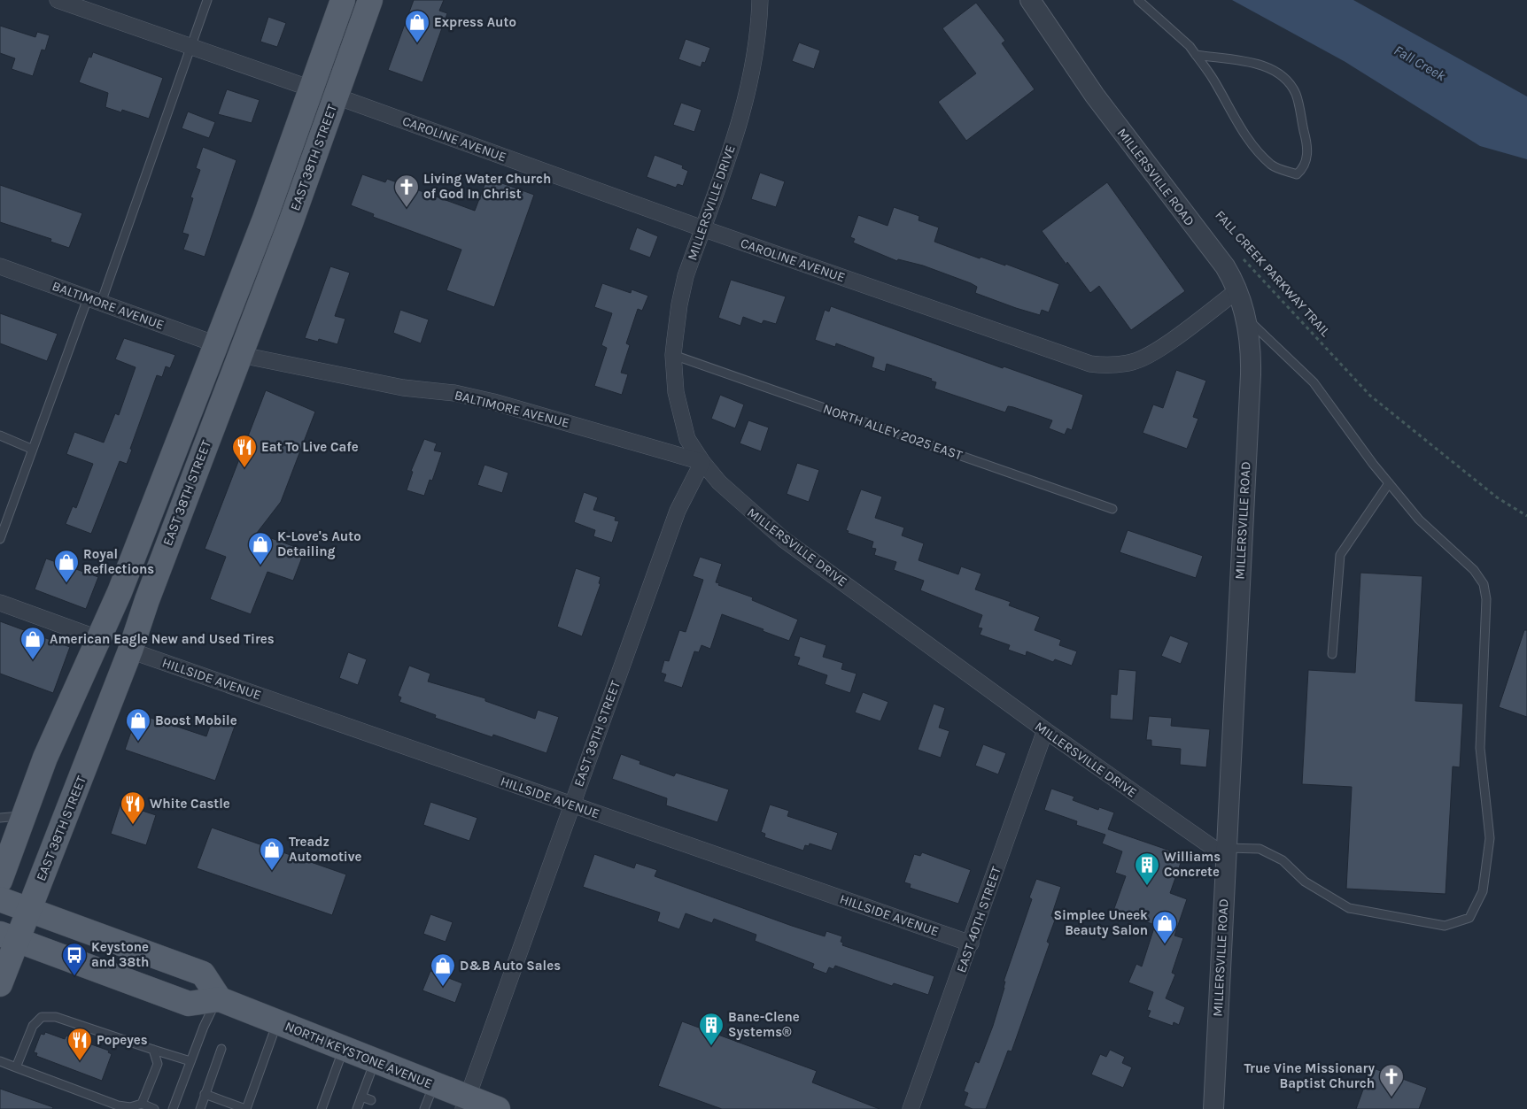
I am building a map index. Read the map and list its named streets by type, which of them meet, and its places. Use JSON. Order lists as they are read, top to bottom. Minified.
{"streets":{"main road":["EAST 38TH STREET","NORTH KEYSTONE AVENUE"],"street":["CAROLINE AVENUE","MILLERSVILLE ROAD","MILLERSVILLE DRIVE","BALTIMORE AVENUE","HILLSIDE AVENUE","EAST 39TH STREET","EAST 40TH STREET"],"lane":["NORTH ALLEY 2025 EAST"],"path":["FALL CREEK PARKWAY TRAIL"]},"crossings":[["CAROLINE AVENUE","EAST 38TH STREET"],["CAROLINE AVENUE","MILLERSVILLE ROAD"],["CAROLINE AVENUE","MILLERSVILLE DRIVE"],["EAST 38TH STREET","BALTIMORE AVENUE"],["EAST 38TH STREET","HILLSIDE AVENUE"],["EAST 38TH STREET","NORTH KEYSTONE AVENUE"],["MILLERSVILLE ROAD","MILLERSVILLE DRIVE"],["MILLERSVILLE DRIVE","BALTIMORE AVENUE"],["MILLERSVILLE DRIVE","NORTH ALLEY 2025 EAST"],["MILLERSVILLE DRIVE","EAST 39TH STREET"],["MILLERSVILLE DRIVE","EAST 40TH STREET"],["BALTIMORE AVENUE","EAST 39TH STREET"],["HILLSIDE AVENUE","EAST 39TH STREET"],["HILLSIDE AVENUE","EAST 40TH STREET"],["EAST 39TH STREET","NORTH KEYSTONE AVENUE"]],"water":["Fall Creek"],"places":{"shop":["Express Auto","K-Love's Auto Detailing","Royal Reflections","American Eagle New and Used Tires","Boost Mobile","Treadz Automotive","Simplee Uneek Beauty Salon","D&B Auto Sales"],"church":["Living Water Church of God In Christ","True Vine Missionary Baptist Church"],"restaurant":["Eat To Live Cafe","White Castle","Popeyes"],"building":["Williams Concrete","Bane-Clene Systems®"],"bus stop":["Keystone and 38th"]}}
